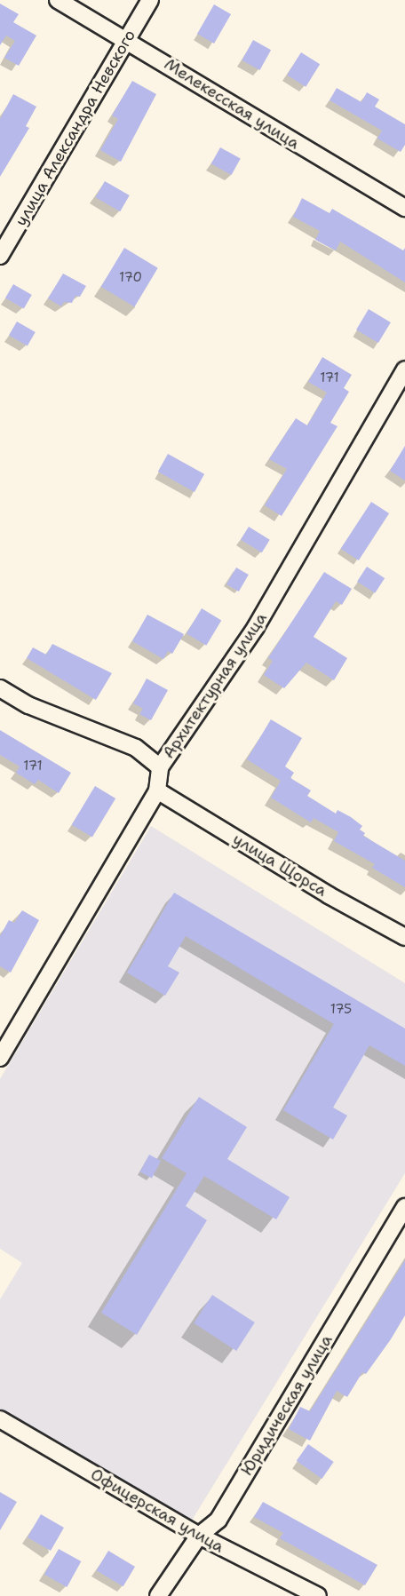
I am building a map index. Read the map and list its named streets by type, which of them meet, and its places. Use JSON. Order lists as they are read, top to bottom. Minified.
{"streets":{"street":["Мелекесская улица","улица Александра Невского","Архитектурная улица","улица Щорса","Юридическая улица","Офицерская улица"]},"crossings":[["Мелекесская улица","улица Александра Невского"],["Архитектурная улица","улица Щорса"],["Юридическая улица","Офицерская улица"]],"house_numbers":["170","171","171","175"]}
